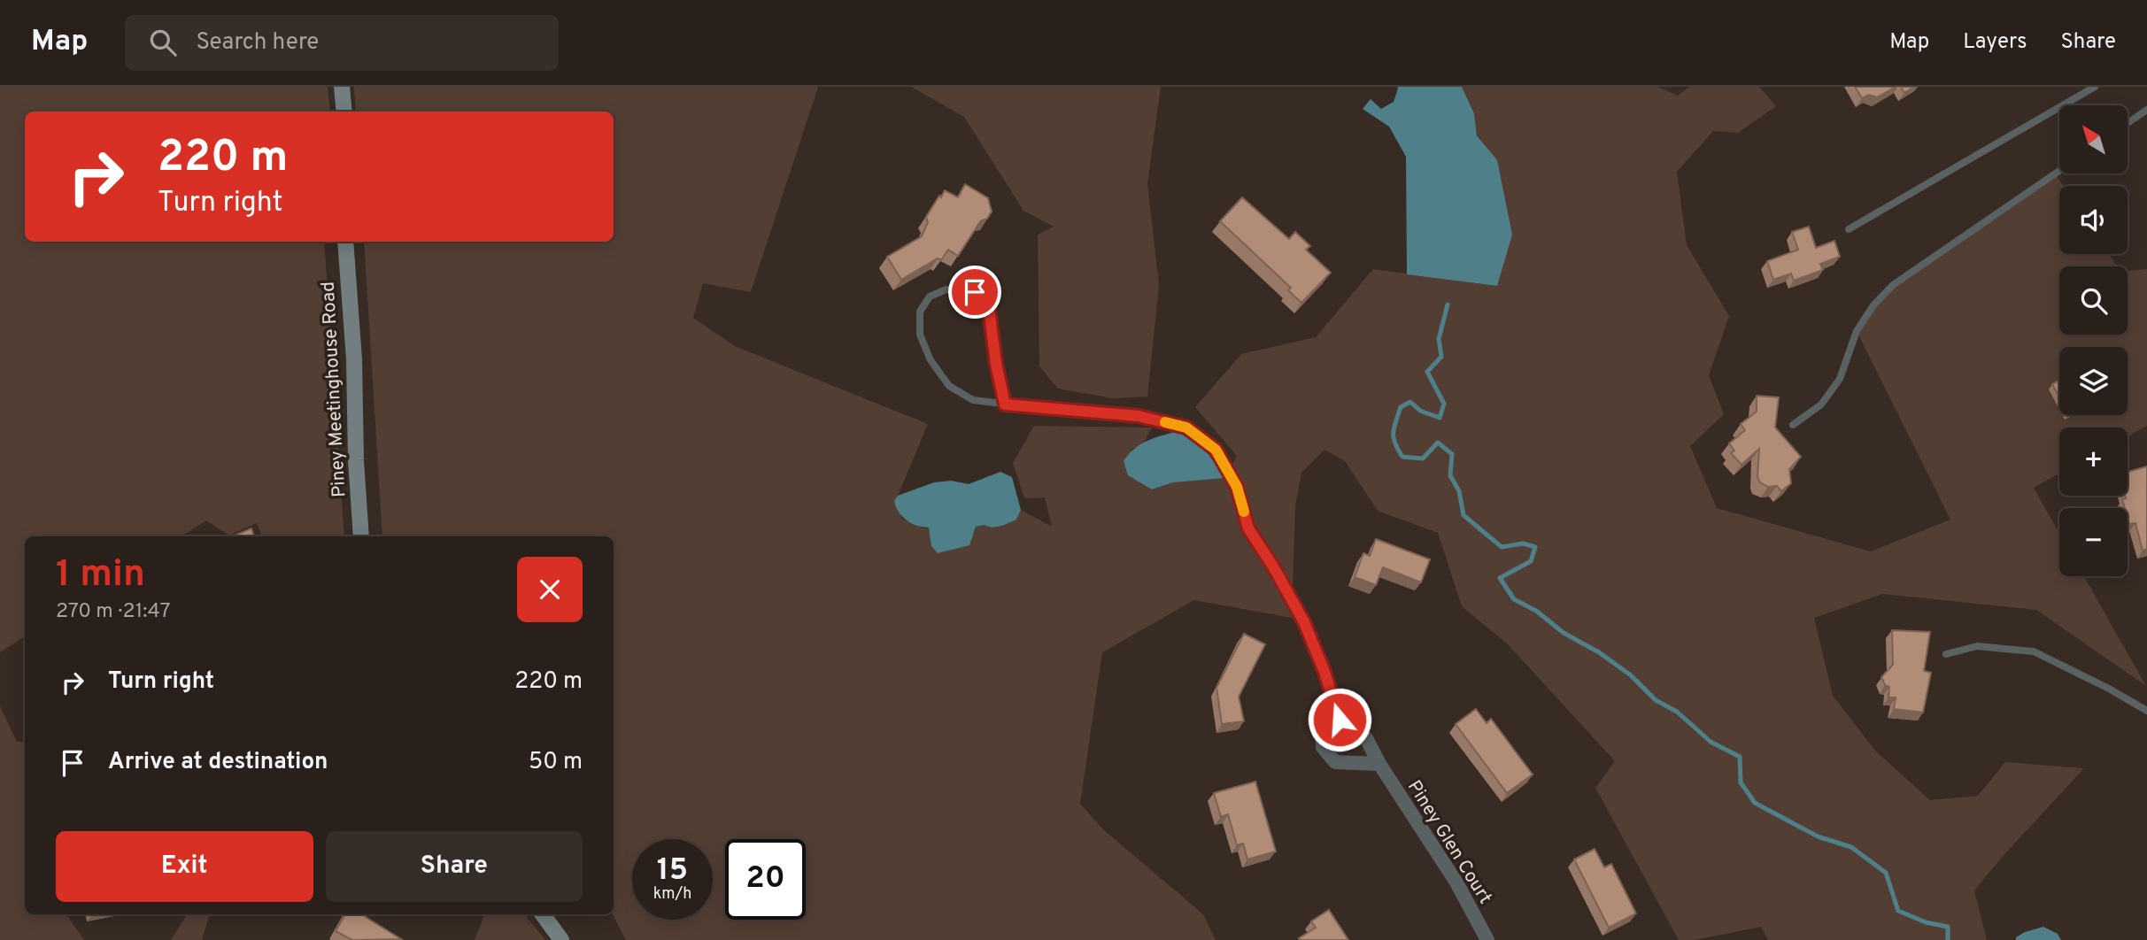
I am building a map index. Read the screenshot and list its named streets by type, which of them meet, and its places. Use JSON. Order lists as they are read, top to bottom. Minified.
{"streets":{"main road":["Piney Meetinghouse Road"],"street":["Piney Glen Court"]},"north":"top left","page":{"header":"Map","search":"Search here","nav":["Map","Layers","Share"],"map_buttons":["+","−"],"turn":["220 m","Turn right"],"heading":["1 min","270 m · 21:47"],"list":[{"name":"Turn right","value":"220 m"},{"name":"Arrive at destination","value":"50 m"}],"buttons":["Exit","Share"],"speed":"15 km/h","limit":"20"}}
